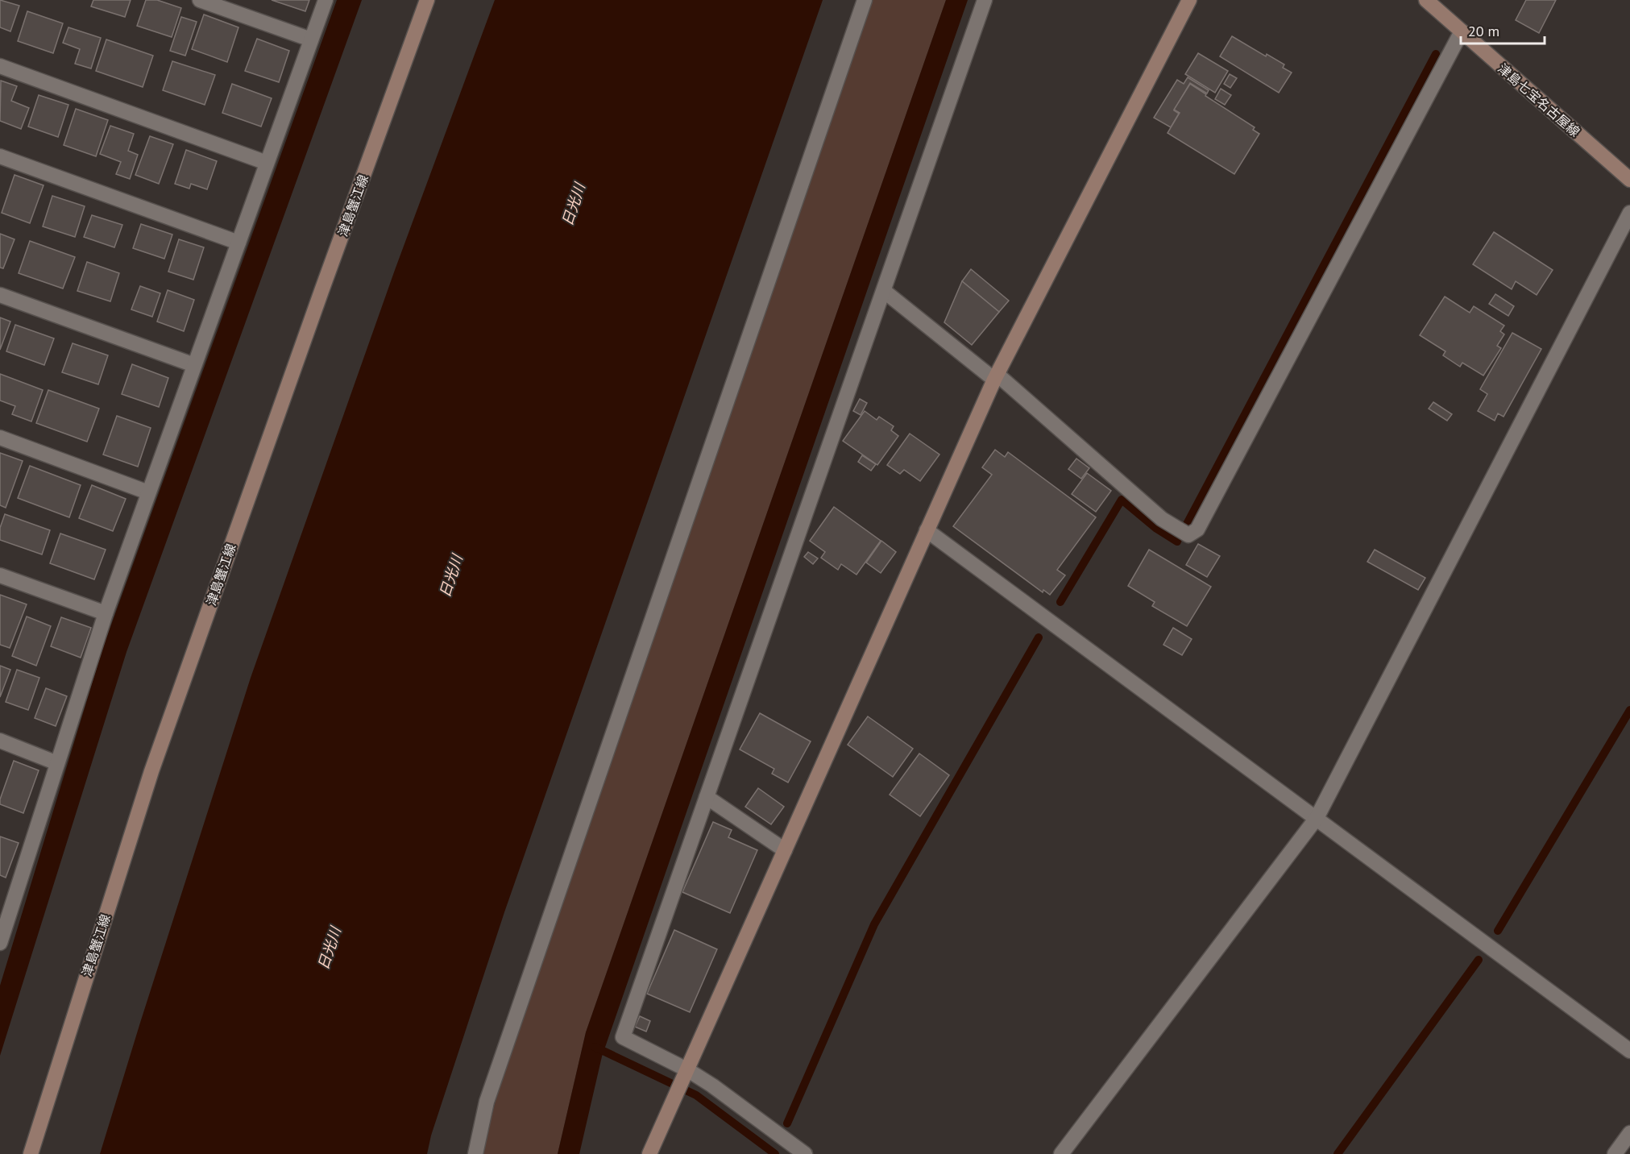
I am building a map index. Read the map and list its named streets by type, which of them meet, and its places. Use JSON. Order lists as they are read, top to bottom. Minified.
{"streets":{"main road":["津島七宝名古屋線","津島蟹江線"]},"water":["日光川"],"scale_bar":"20 m"}
